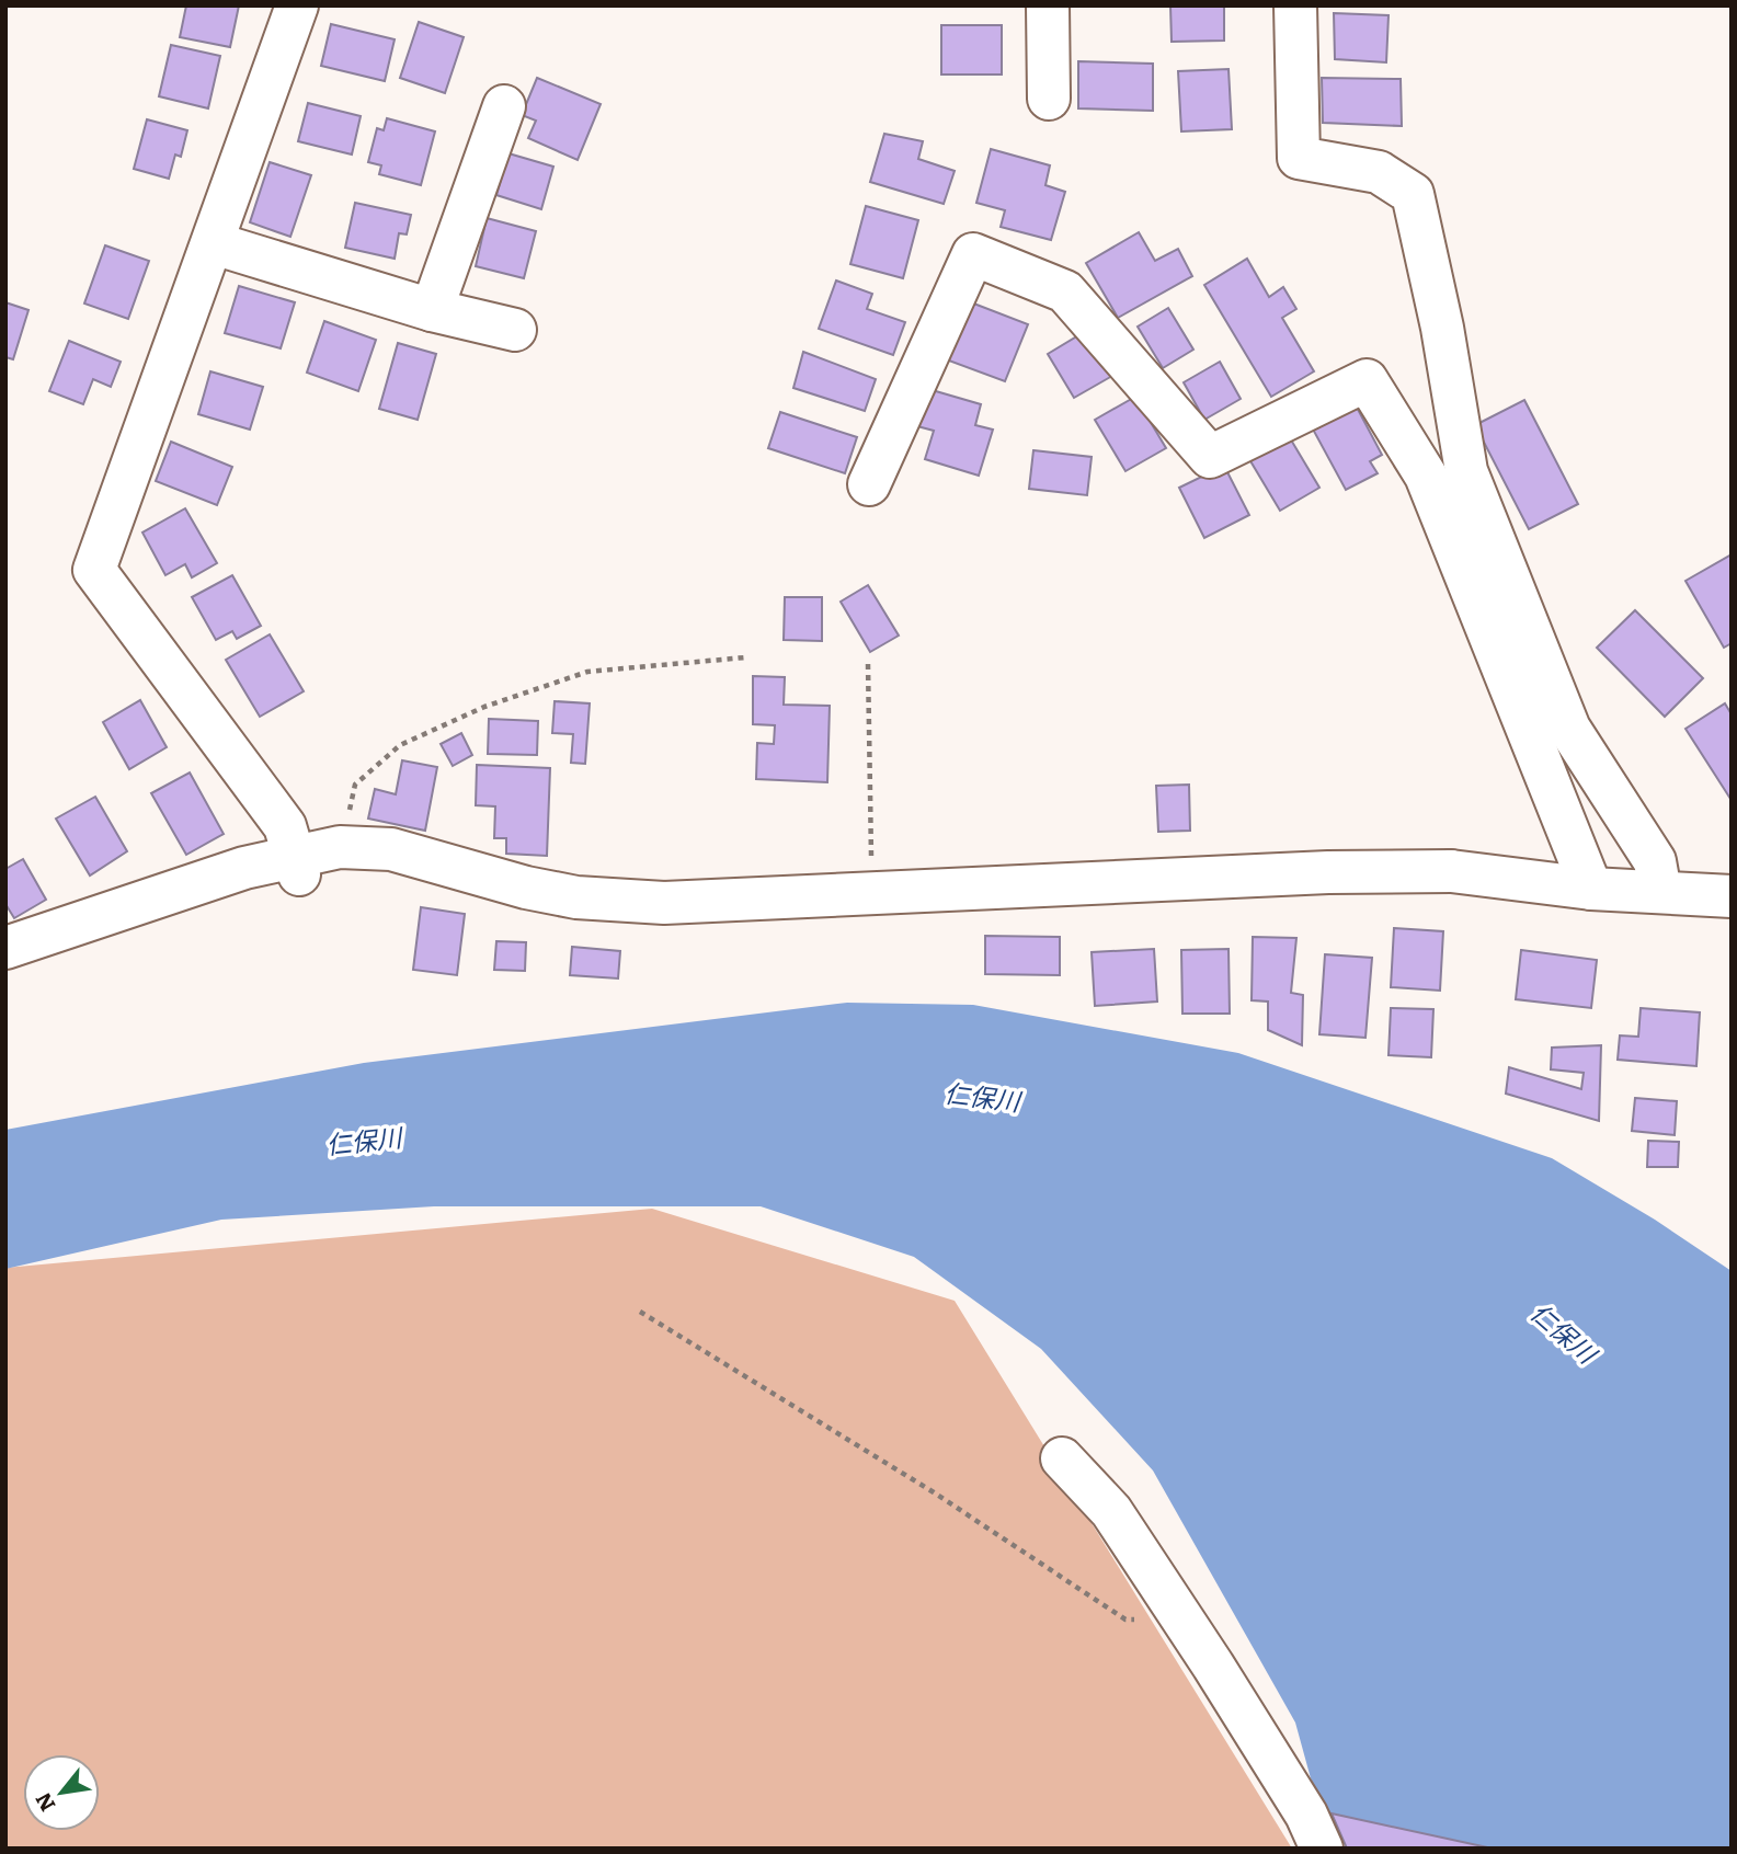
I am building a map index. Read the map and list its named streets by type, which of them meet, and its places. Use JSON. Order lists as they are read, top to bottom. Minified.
{"water":["仁保川"],"north":"bottom left"}
